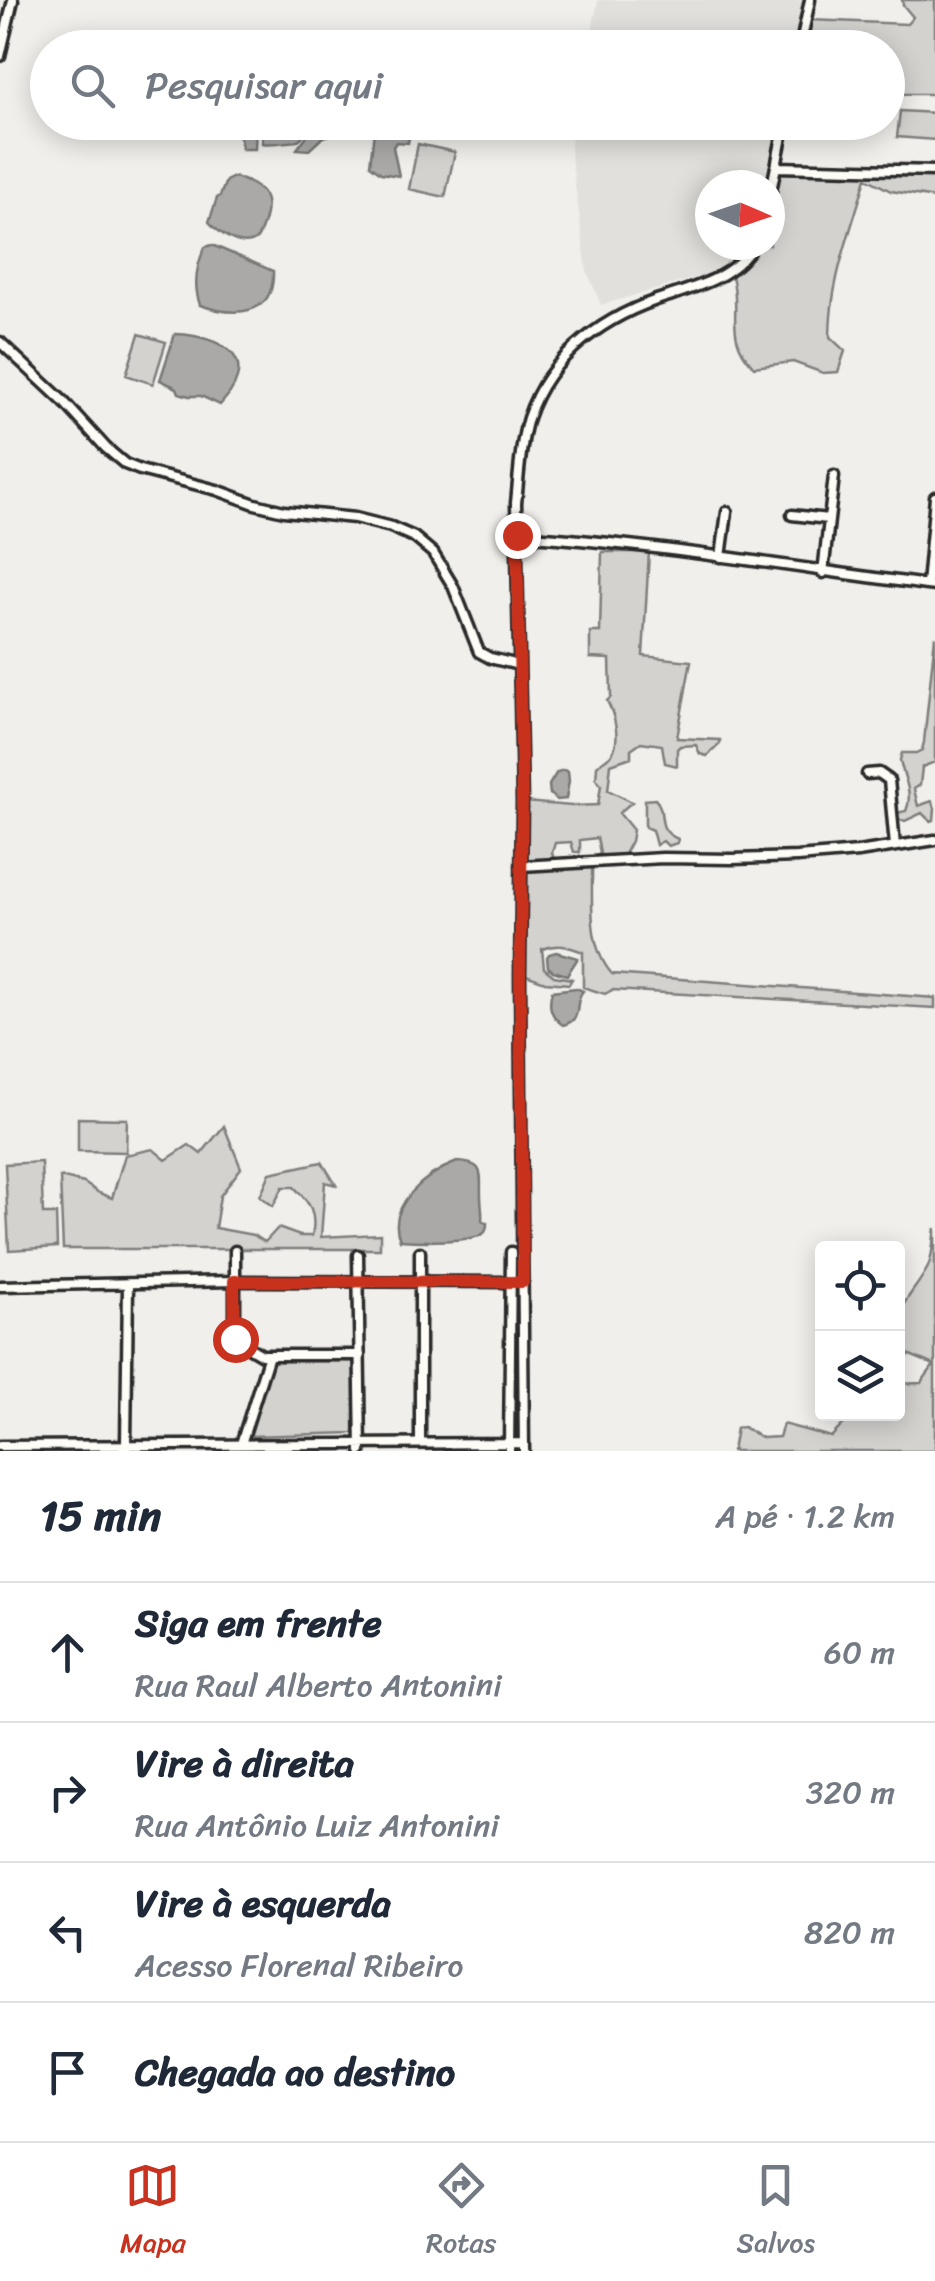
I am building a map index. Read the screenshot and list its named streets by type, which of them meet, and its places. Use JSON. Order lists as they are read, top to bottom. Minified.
{"north":"right","page":{"search":"Pesquisar aqui","heading":["15 min","A pé · 1.2 km"],"list":[["Siga em frente","Rua Raul Alberto Antonini","60 m"],["Vire à direita","Rua Antônio Luiz Antonini","320 m"],["Vire à esquerda","Acesso Florenal Ribeiro","820 m"],"Chegada ao destino"],"nav":["Mapa","Rotas","Salvos"]}}
